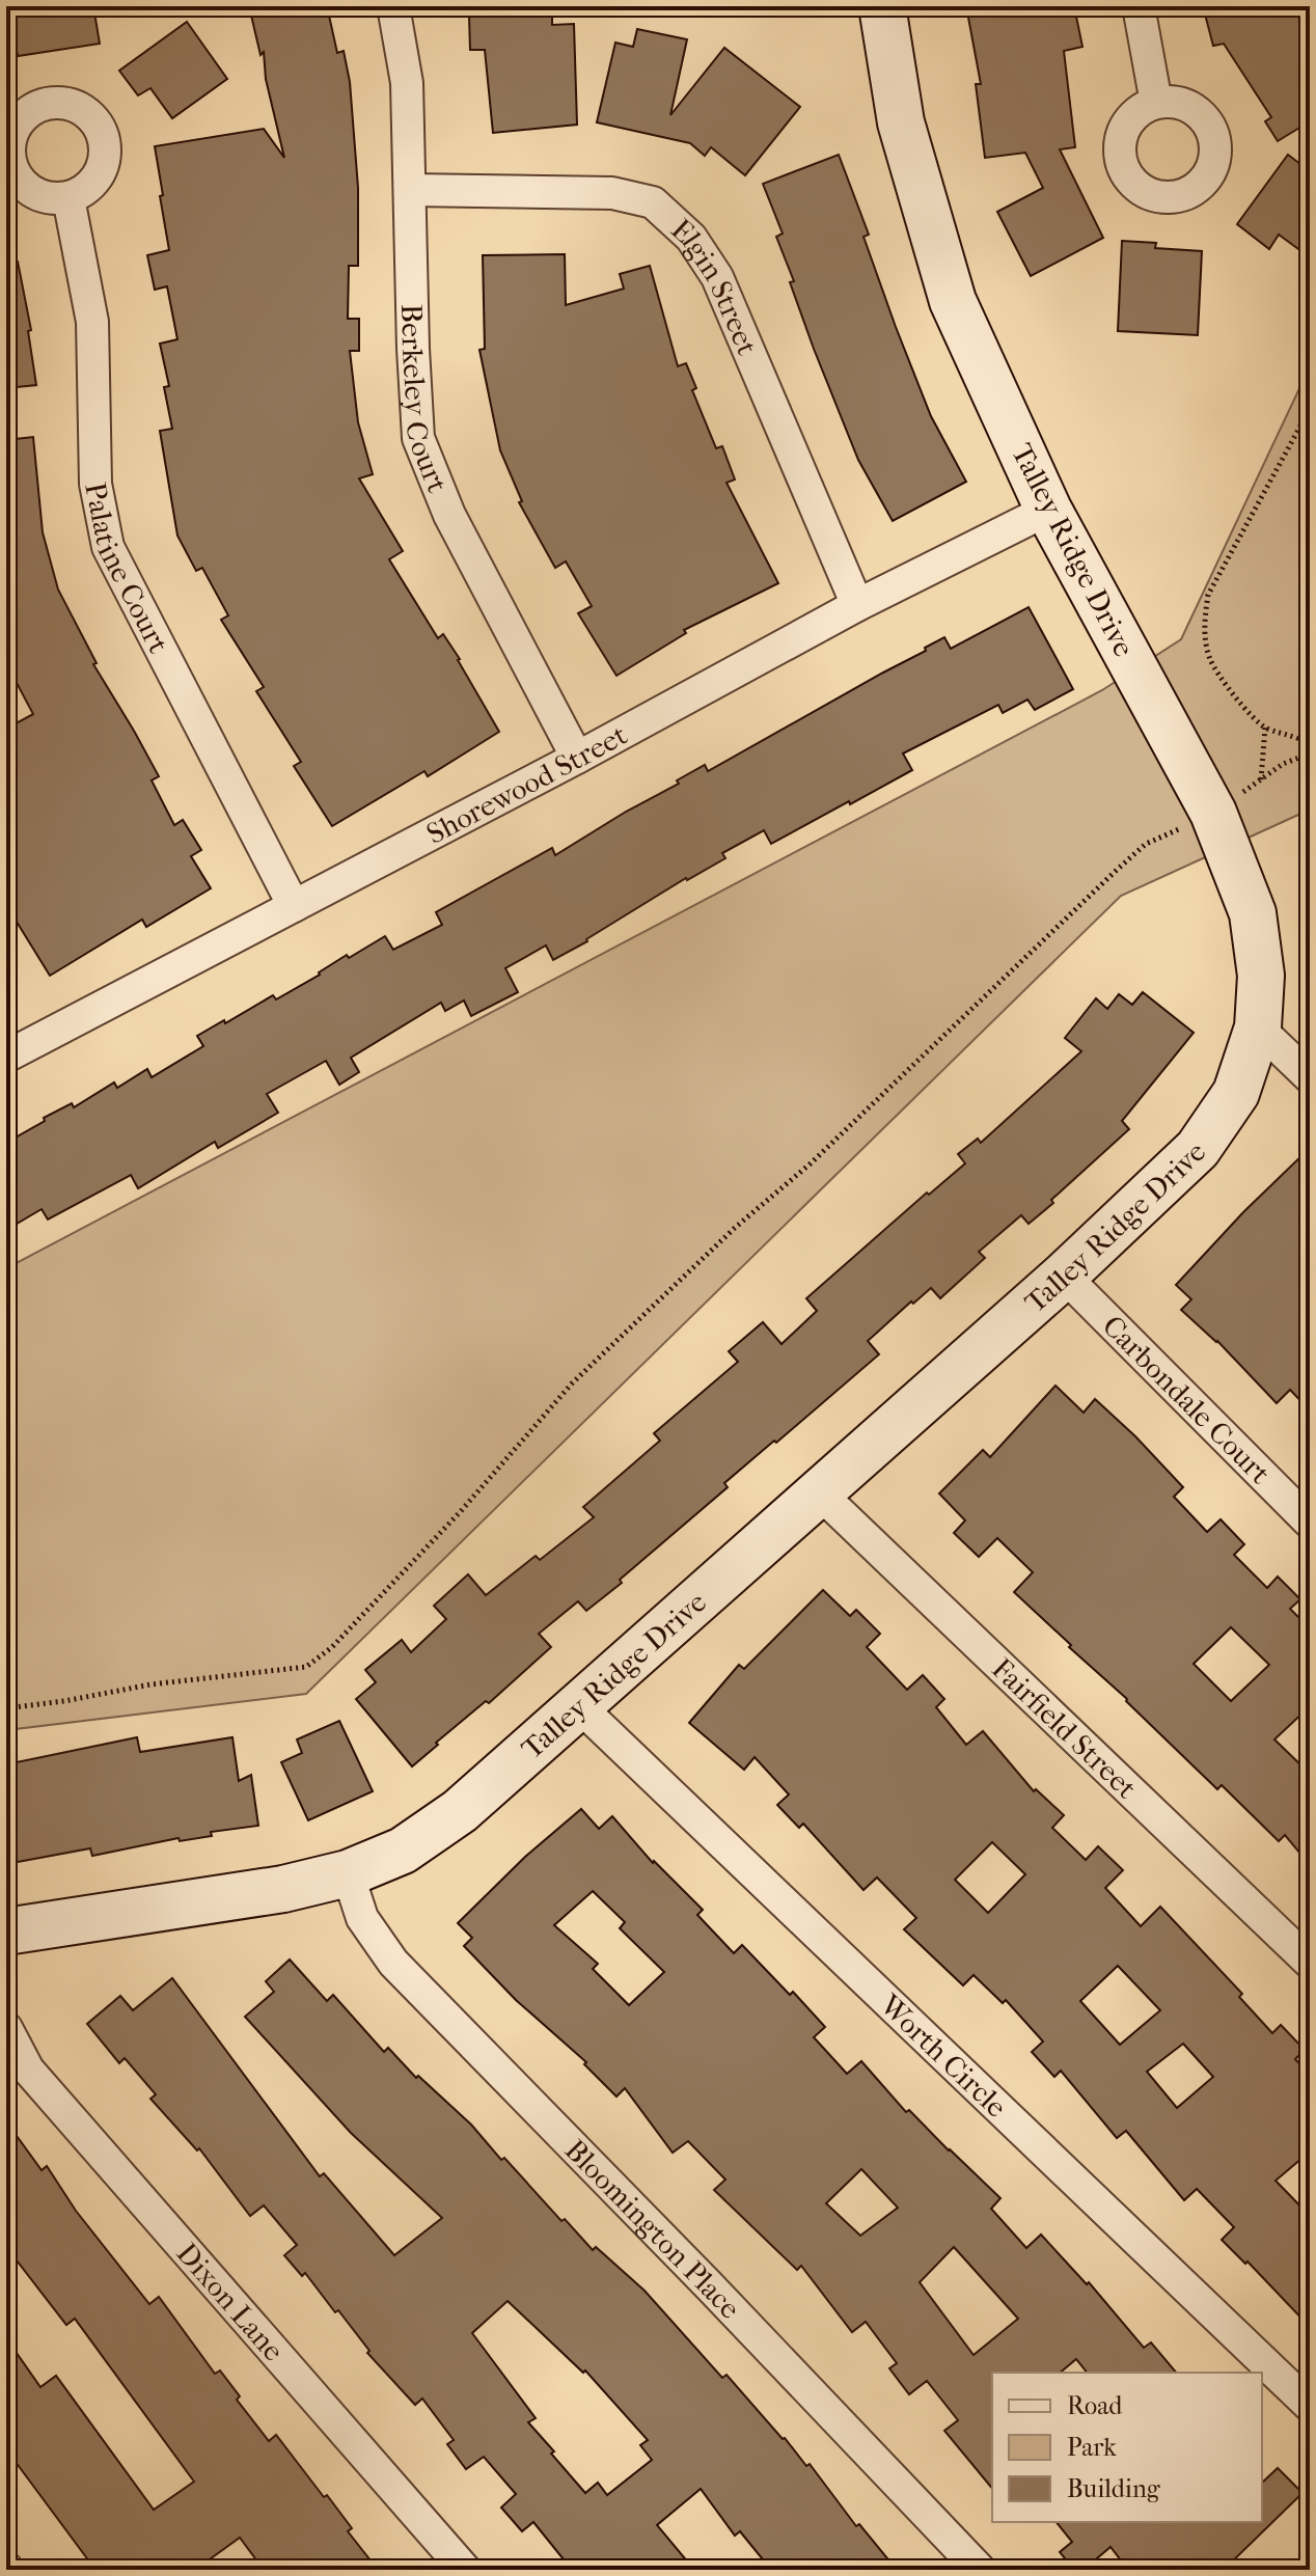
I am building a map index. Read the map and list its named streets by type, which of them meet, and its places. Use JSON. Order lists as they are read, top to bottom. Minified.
{"streets":{"street":["Elgin Street","Berkeley Court","Talley Ridge Drive","Palatine Court","Shorewood Street","Carbondale Court","Fairfield Street","Worth Circle","Bloomington Place","Dixon Lane"]},"crossings":[["Elgin Street","Berkeley Court"],["Elgin Street","Shorewood Street"],["Berkeley Court","Shorewood Street"],["Talley Ridge Drive","Shorewood Street"],["Talley Ridge Drive","Carbondale Court"],["Talley Ridge Drive","Fairfield Street"],["Talley Ridge Drive","Worth Circle"],["Talley Ridge Drive","Bloomington Place"],["Palatine Court","Shorewood Street"]],"legend":["Road","Park","Building"]}
